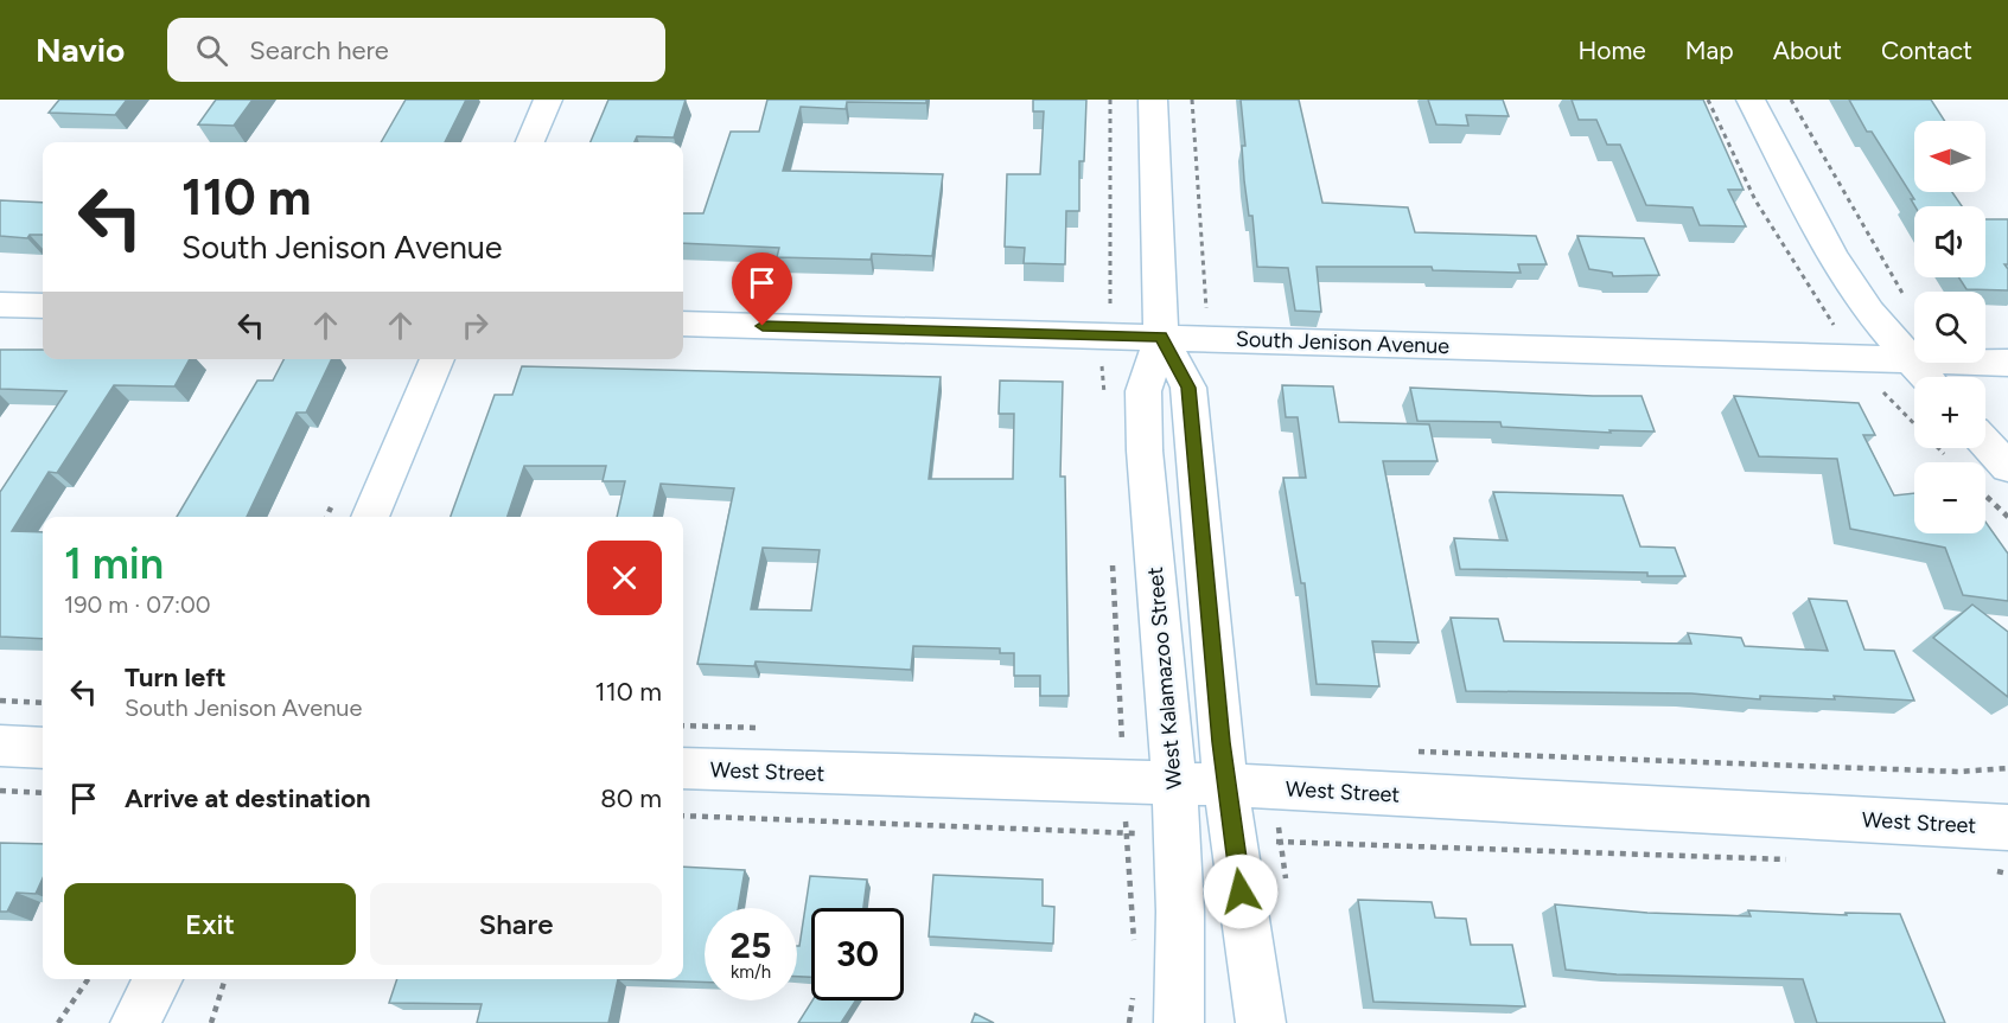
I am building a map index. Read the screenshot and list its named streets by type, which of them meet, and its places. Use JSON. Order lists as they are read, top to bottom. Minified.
{"streets":{"street":["South Jenison Avenue","West Kalamazoo Street","West Street"]},"crossings":[["South Jenison Avenue","West Kalamazoo Street"],["West Kalamazoo Street","West Street"]],"north":"left","page":{"header":"Navio","search":"Search here","nav":["Home","Map","About","Contact"],"map_buttons":["+","−"],"turn":["110 m","South Jenison Avenue"],"heading":["1 min","190 m · 07:00"],"list":[{"name":"Turn left","note":"South Jenison Avenue","value":"110 m"},{"name":"Arrive at destination","value":"80 m"}],"buttons":["Exit","Share"],"speed":"25 km/h","limit":"30"}}
